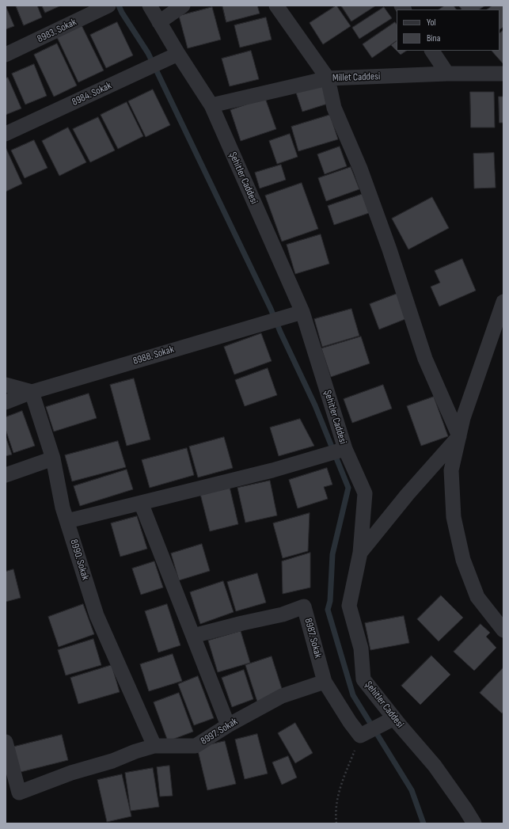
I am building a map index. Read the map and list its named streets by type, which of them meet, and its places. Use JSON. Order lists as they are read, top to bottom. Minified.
{"streets":{"street":["8983. Sokak","Millet Caddesi","8984. Sokak","Şehitler Caddesi","8988. Sokak","8990. Sokak","8987. Sokak","8997. Sokak"]},"crossings":[["Millet Caddesi","Şehitler Caddesi"],["8984. Sokak","Şehitler Caddesi"],["Şehitler Caddesi","8988. Sokak"],["8988. Sokak","8990. Sokak"],["8990. Sokak","8997. Sokak"],["8987. Sokak","8997. Sokak"]],"legend":["Yol","Bina"]}
